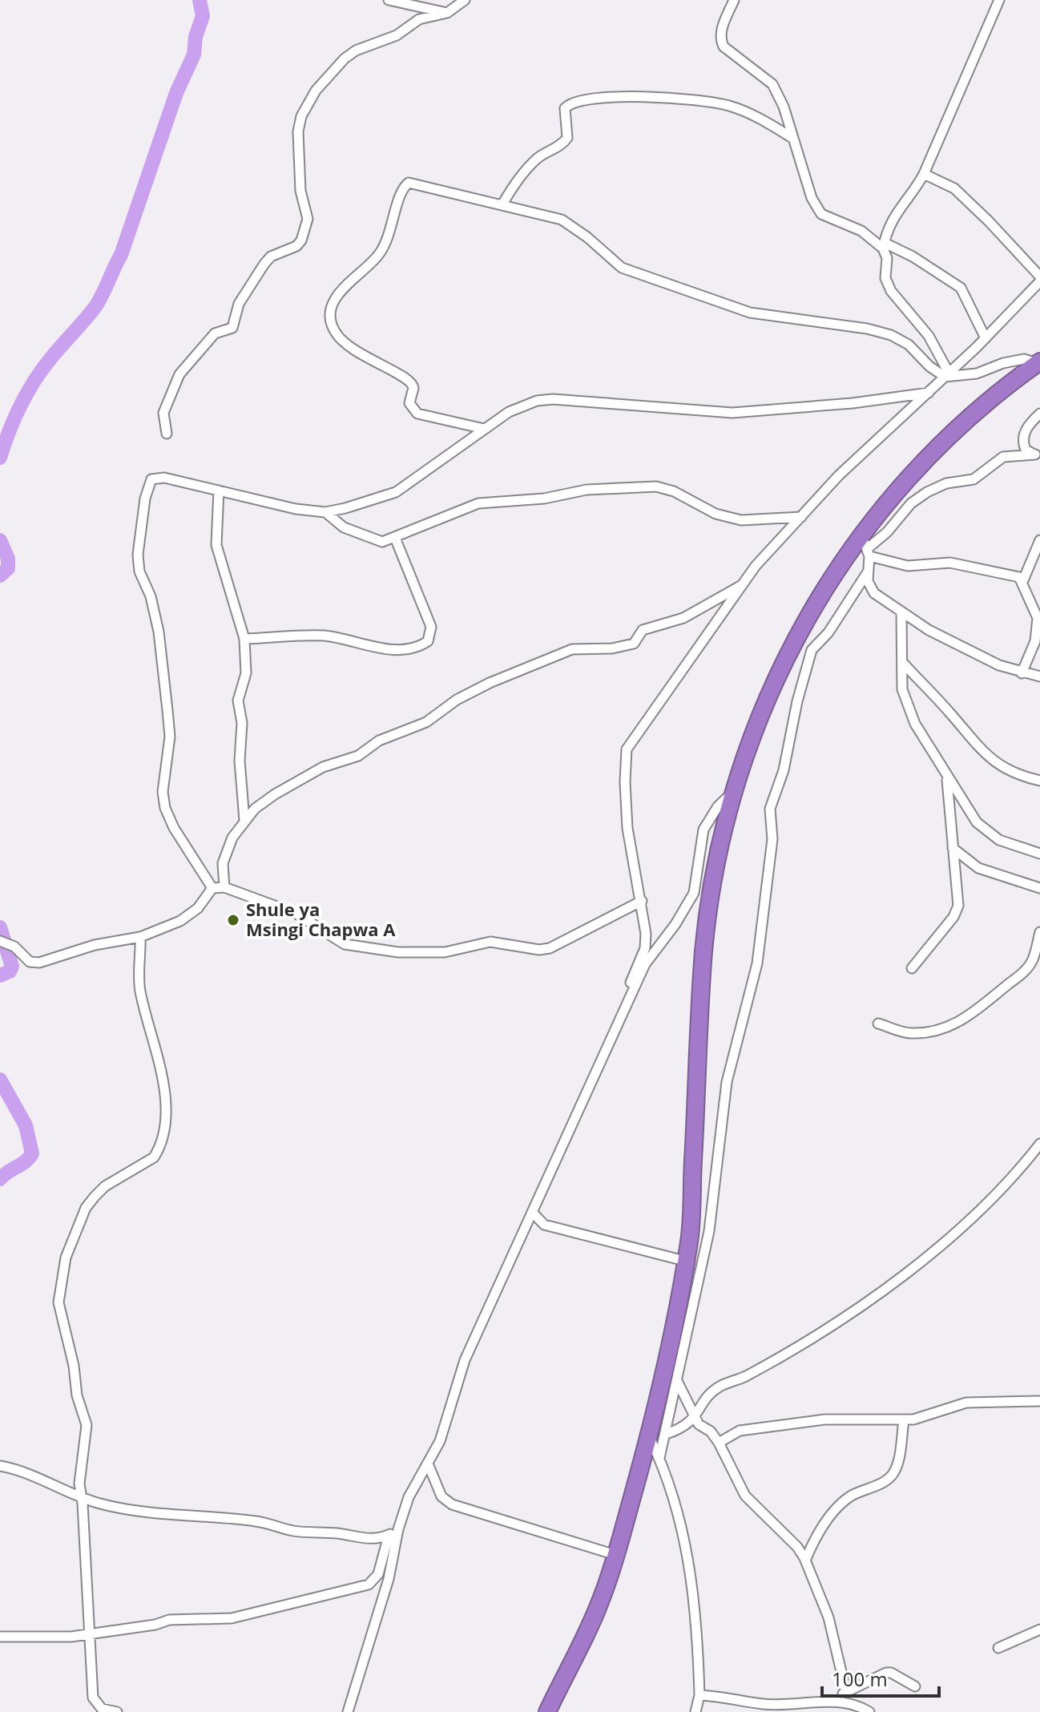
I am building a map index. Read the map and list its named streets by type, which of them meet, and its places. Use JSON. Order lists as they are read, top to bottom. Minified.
{"places":["Shule ya Msingi Chapwa A"],"scale_bar":"100 m"}
